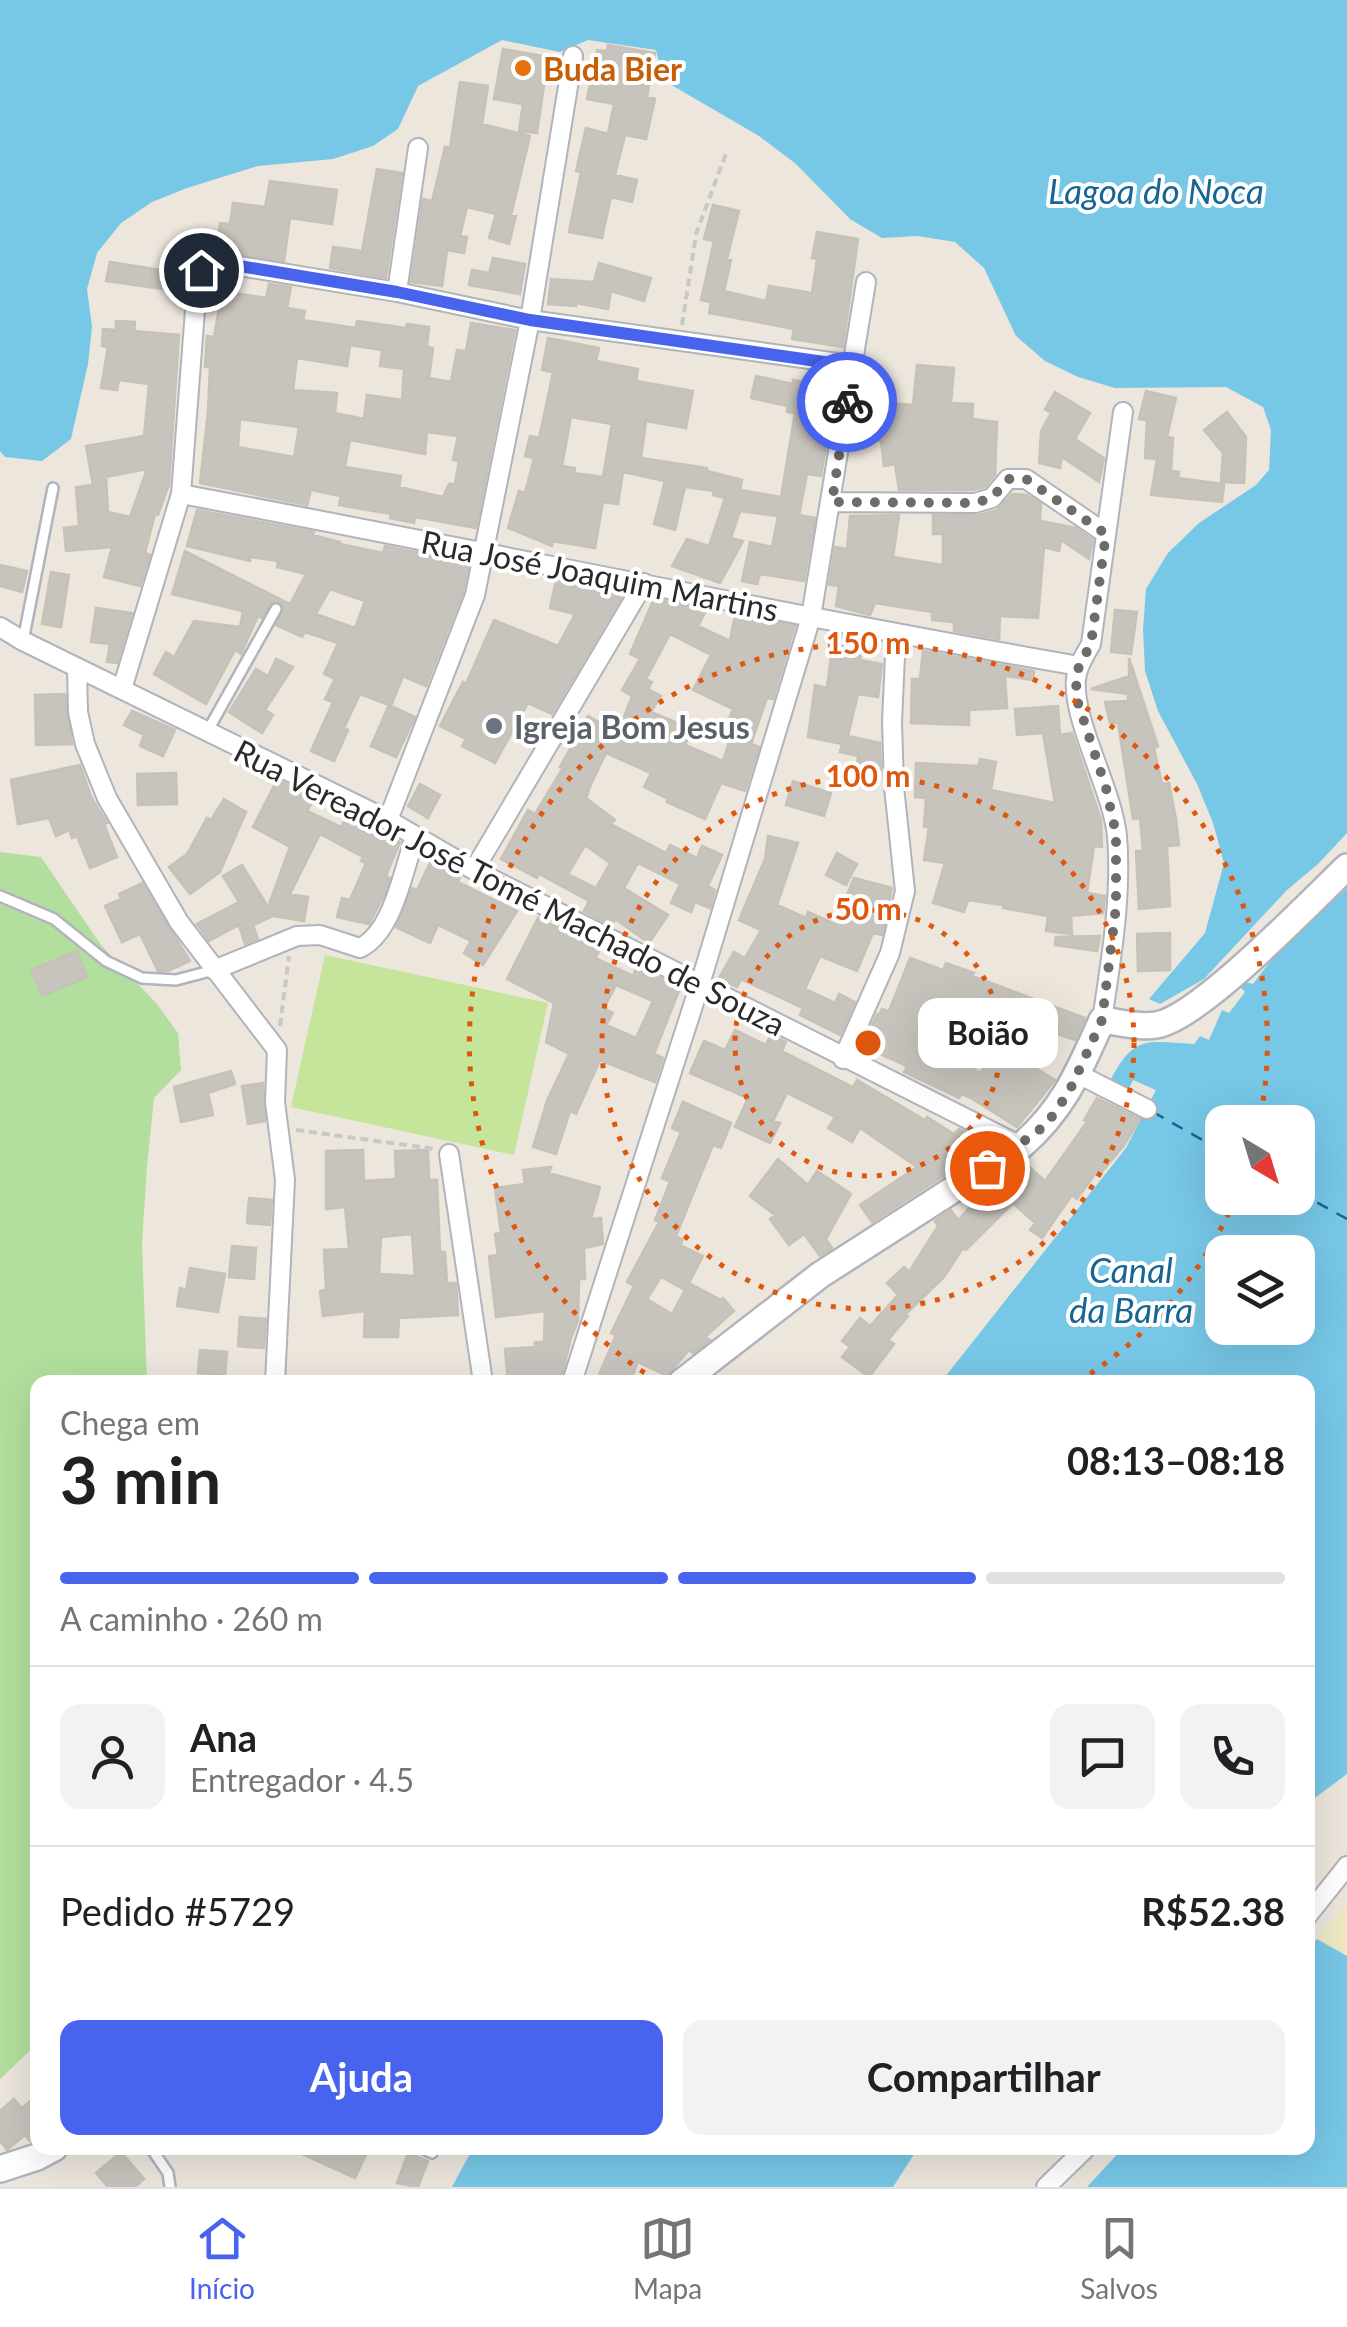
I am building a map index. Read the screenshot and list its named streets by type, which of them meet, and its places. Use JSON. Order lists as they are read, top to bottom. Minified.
{"streets":{"street":["Rua José Joaquim Martins","Rua Vereador José Tomé Machado de Souza"]},"water":["Lagoa do Noca","Canal da Barra"],"places":["Buda Bier","Igreja Bom Jesus","Boião"],"north":"bottom right","page":{"bubble":"Boião","heading":["3 min","Chega em","08:13–08:18"],"panel":["Ana","Entregador · 4.5","Pedido #5729","R$52.38"],"bar":"A caminho · 260 m","buttons":["Ajuda","Compartilhar"],"tabs":["Início","Mapa","Salvos"]},"rings":["150 m","100 m","50 m"]}
